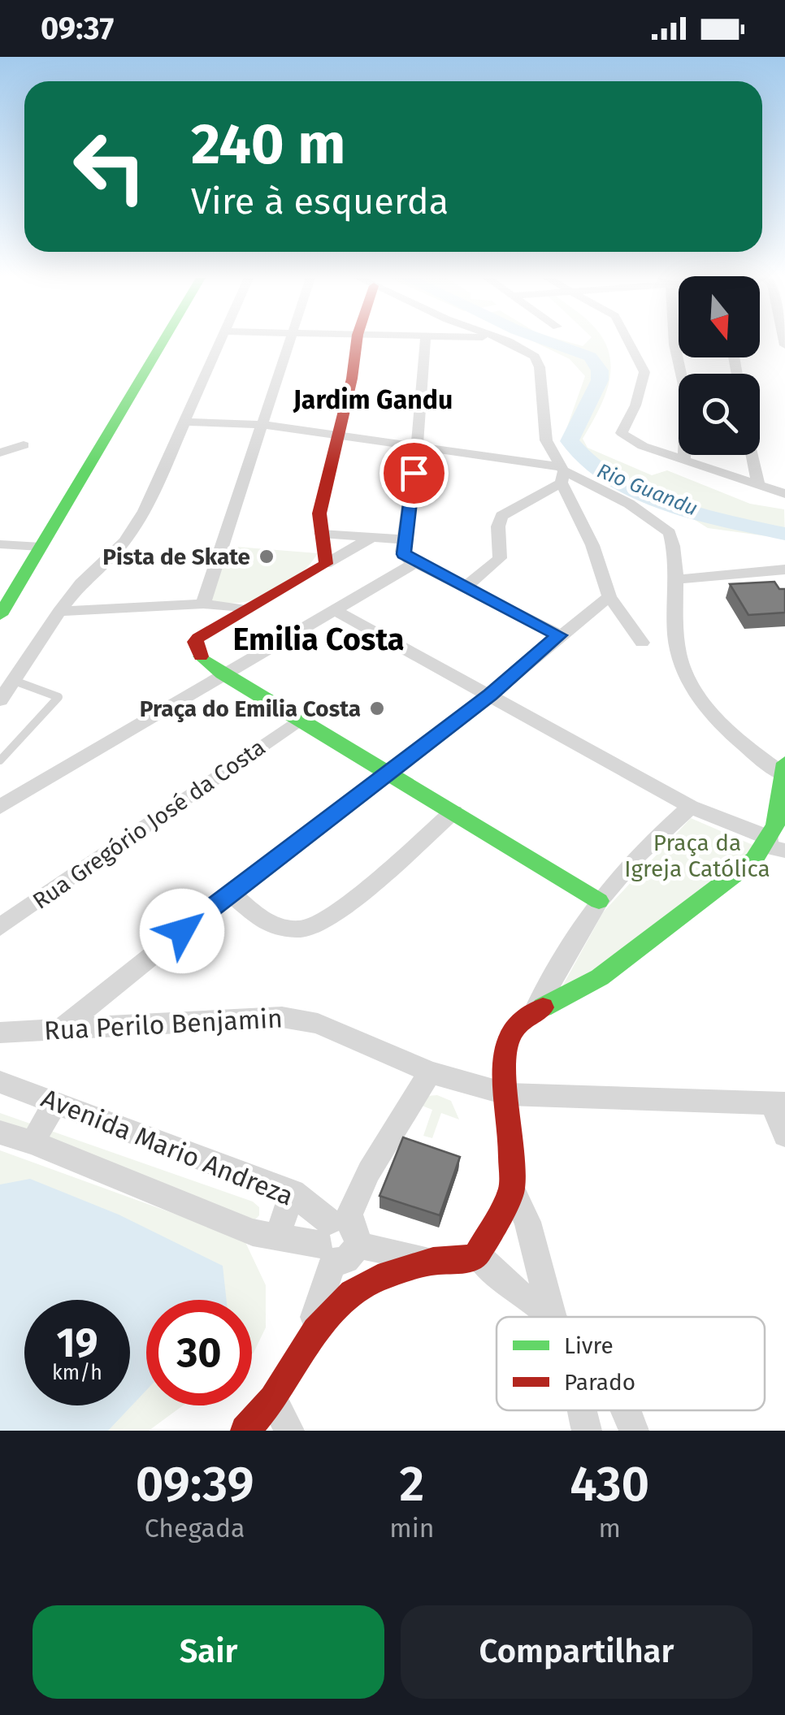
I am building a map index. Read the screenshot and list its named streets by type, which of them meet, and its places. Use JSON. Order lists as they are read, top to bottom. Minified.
{"streets":{"street":["Rua Gregório José da Costa","Rua Perilo Benjamin","Avenida Mario Andreza"]},"districts":["Jardim Gandu","Emilia Costa"],"water":["Rio Guandu"],"parks":["Praça da Igreja Católica"],"places":["Pista de Skate","Praça do Emilia Costa"],"legend":["Livre","Parado"],"north":"bottom","page":{"status":"09:37","turn":["240 m","Vire à esquerda"],"speed":"19 km/h","limit":"30","eta":["09:39","Chegada","2","min","430","m"],"buttons":["Sair","Compartilhar"]}}
